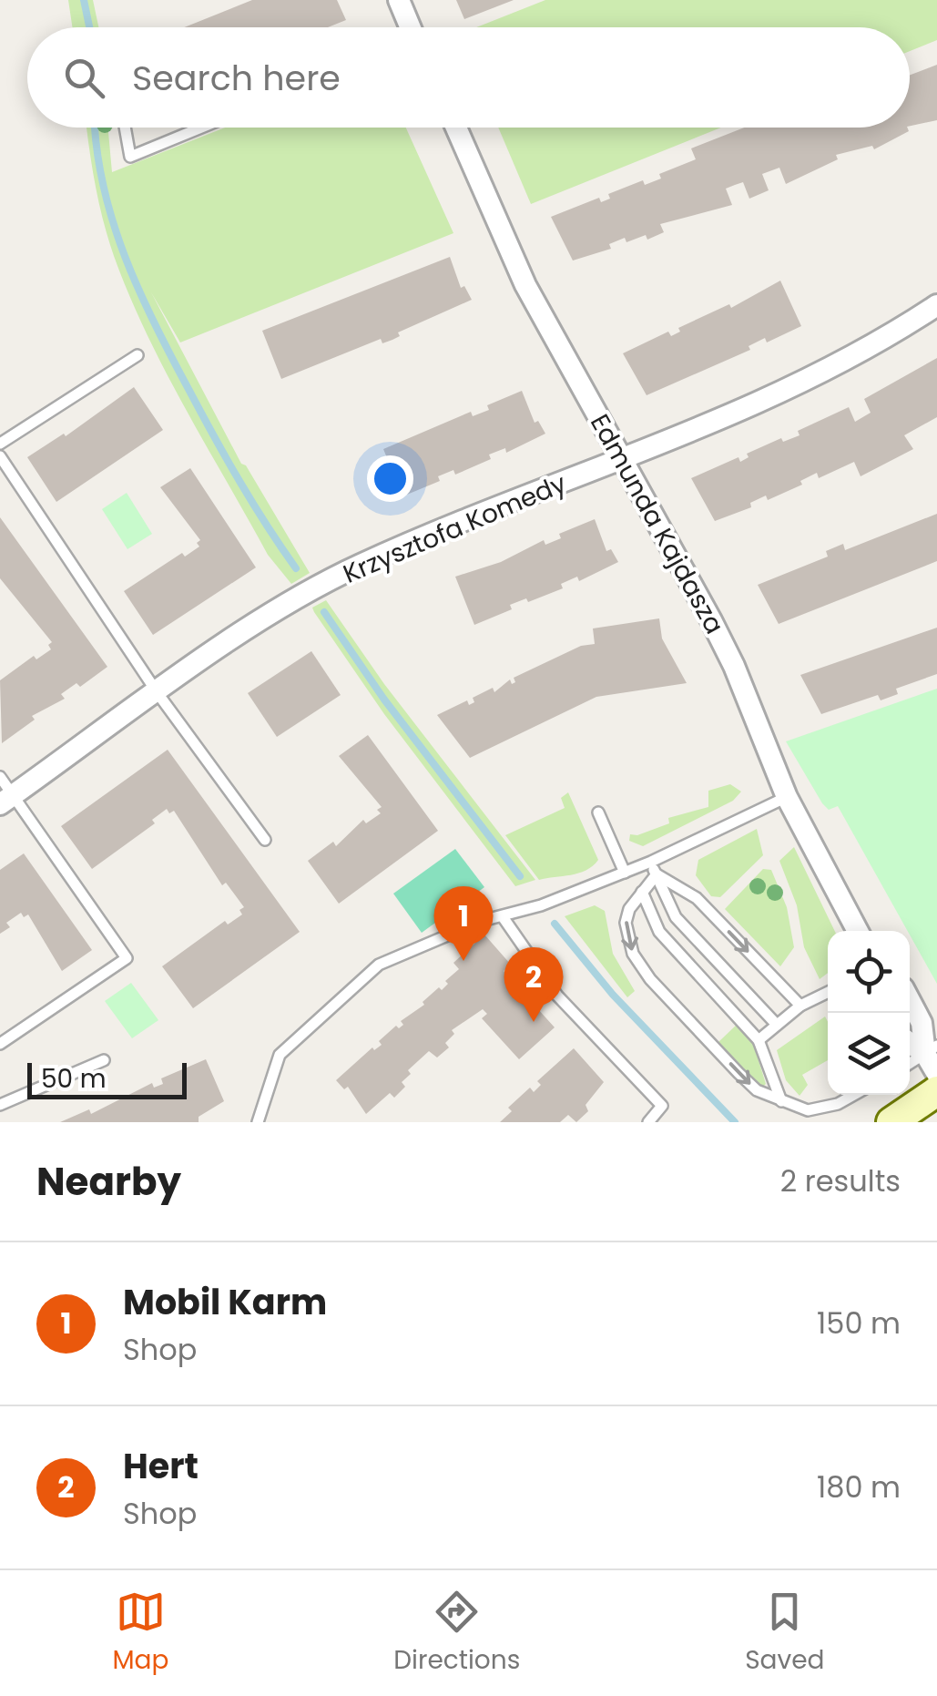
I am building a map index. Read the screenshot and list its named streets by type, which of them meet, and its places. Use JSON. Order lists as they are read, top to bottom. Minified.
{"streets":{"street":["Edmunda Kajdasza","Krzysztofa Komedy"]},"crossings":[["Edmunda Kajdasza","Krzysztofa Komedy"]],"scale_bar":"50 m","page":{"search":"Search here","pins":["1","2"],"scale":"50 m","heading":["Nearby","2 results"],"list":[{"mark":"1","name":"Mobil Karm","note":"Shop","value":"150 m"},{"mark":"2","name":"Hert","note":"Shop","value":"180 m"}],"nav":["Map","Directions","Saved"]}}
